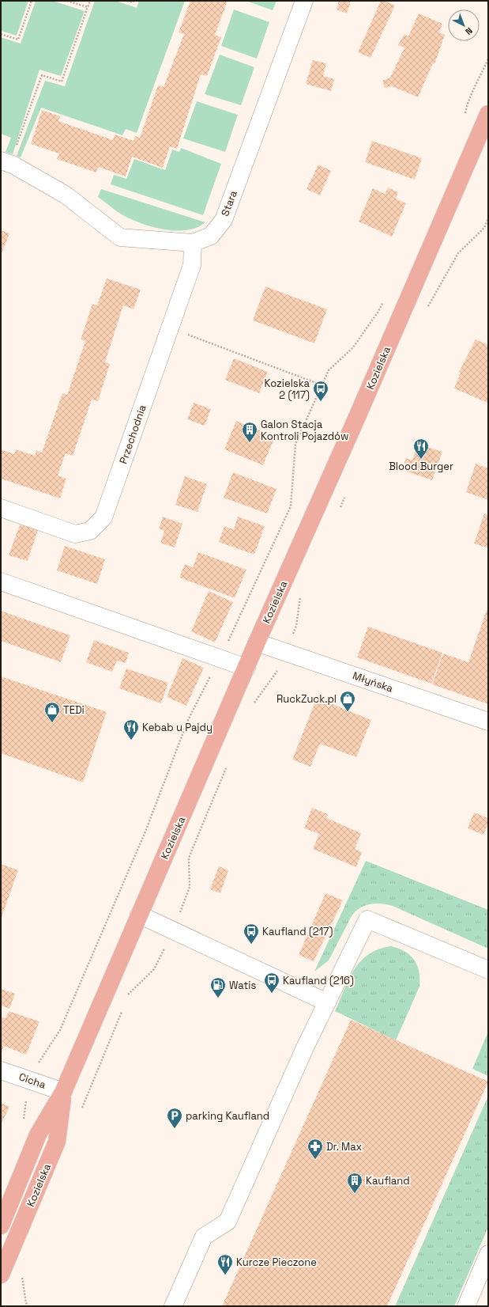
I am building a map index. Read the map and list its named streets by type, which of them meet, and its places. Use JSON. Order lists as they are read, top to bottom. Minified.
{"streets":{"main road":["Kozielska"],"street":["Stara","Przechodnia","Młyńska","Cicha"]},"crossings":[["Stara","Przechodnia"],["Kozielska","Młyńska"],["Kozielska","Cicha"]],"places":{"bus stop":["Kozielska 2 (117)","Kaufland (217)","Kaufland (216)"],"building":["Galon Stacja Kontroli Pojazdów","Kaufland"],"restaurant":["Blood Burger","Kebab u Pajdy","Kurcze Pieczone"],"shop":["RuckZuck.pl","TEDi"],"fuel station":["Watis"],"parking":["parking Kaufland"],"pharmacy":["Dr. Max"]},"north":"bottom right"}
